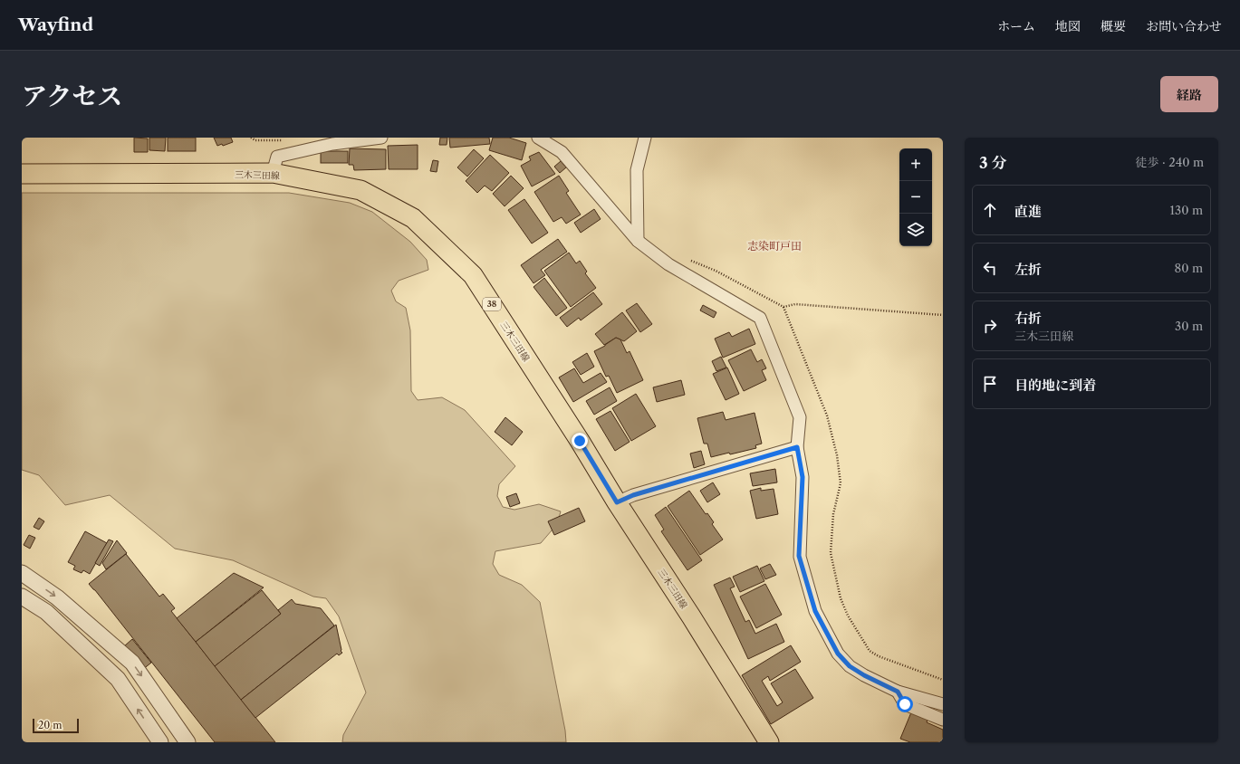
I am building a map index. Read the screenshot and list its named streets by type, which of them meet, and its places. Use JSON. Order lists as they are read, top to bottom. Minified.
{"streets":{"main road":["三木三田線","38"]},"districts":["志染町戸田"],"scale_bar":"20 m","page":{"header":"Wayfind","nav":["ホーム","地図","概要","お問い合わせ"],"title":"アクセス","buttons":"経路","heading":["3 分","徒歩 · 240 m"],"map_buttons":["+","−"],"list":[["直進","130 m"],["左折","80 m"],["右折","三木三田線","30 m"],"目的地に到着"],"scale":"20 m"}}
